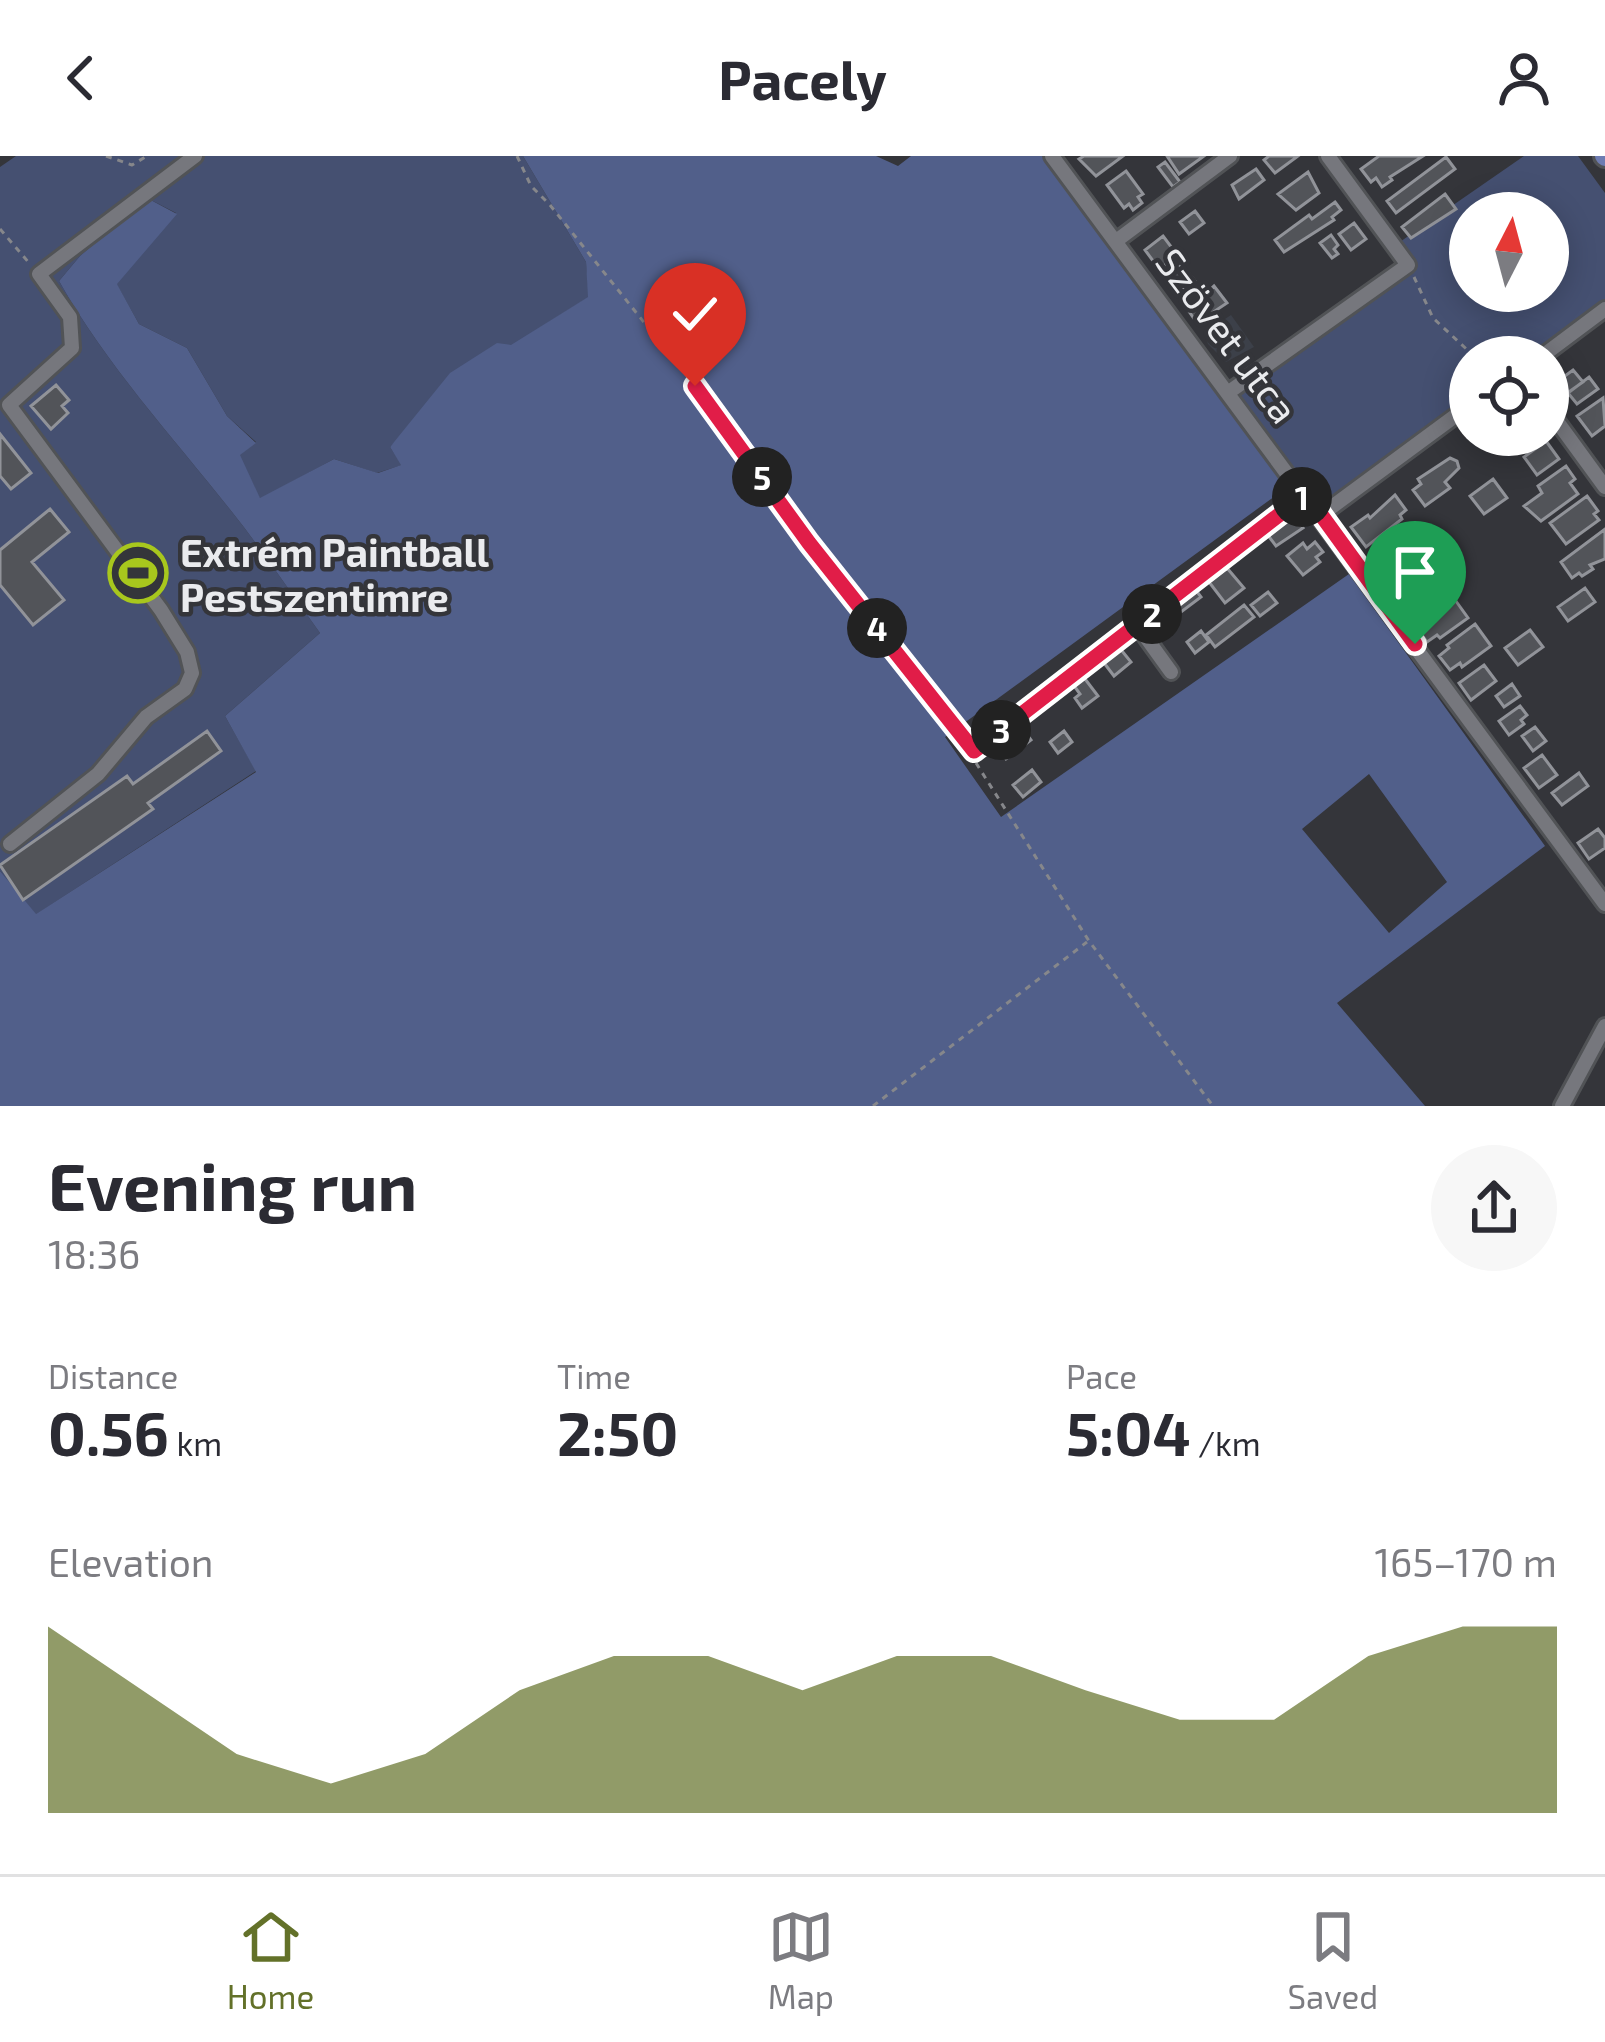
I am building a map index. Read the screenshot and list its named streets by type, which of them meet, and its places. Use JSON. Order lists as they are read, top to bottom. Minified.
{"streets":{"street":["Szövet utca"]},"places":{"sports":["Extrém Paintball Pestszentimre"]},"north":"top","page":{"header":"Pacely","pins":["5","1","2","4","3"],"heading":["Evening run","18:36"],"stats":[["Distance","0.56 km"],["Time","2:50"],["Pace","5:04 /km"]],"chart":["Elevation","165–170 m"],"tabs":["Home","Map","Saved"]}}
